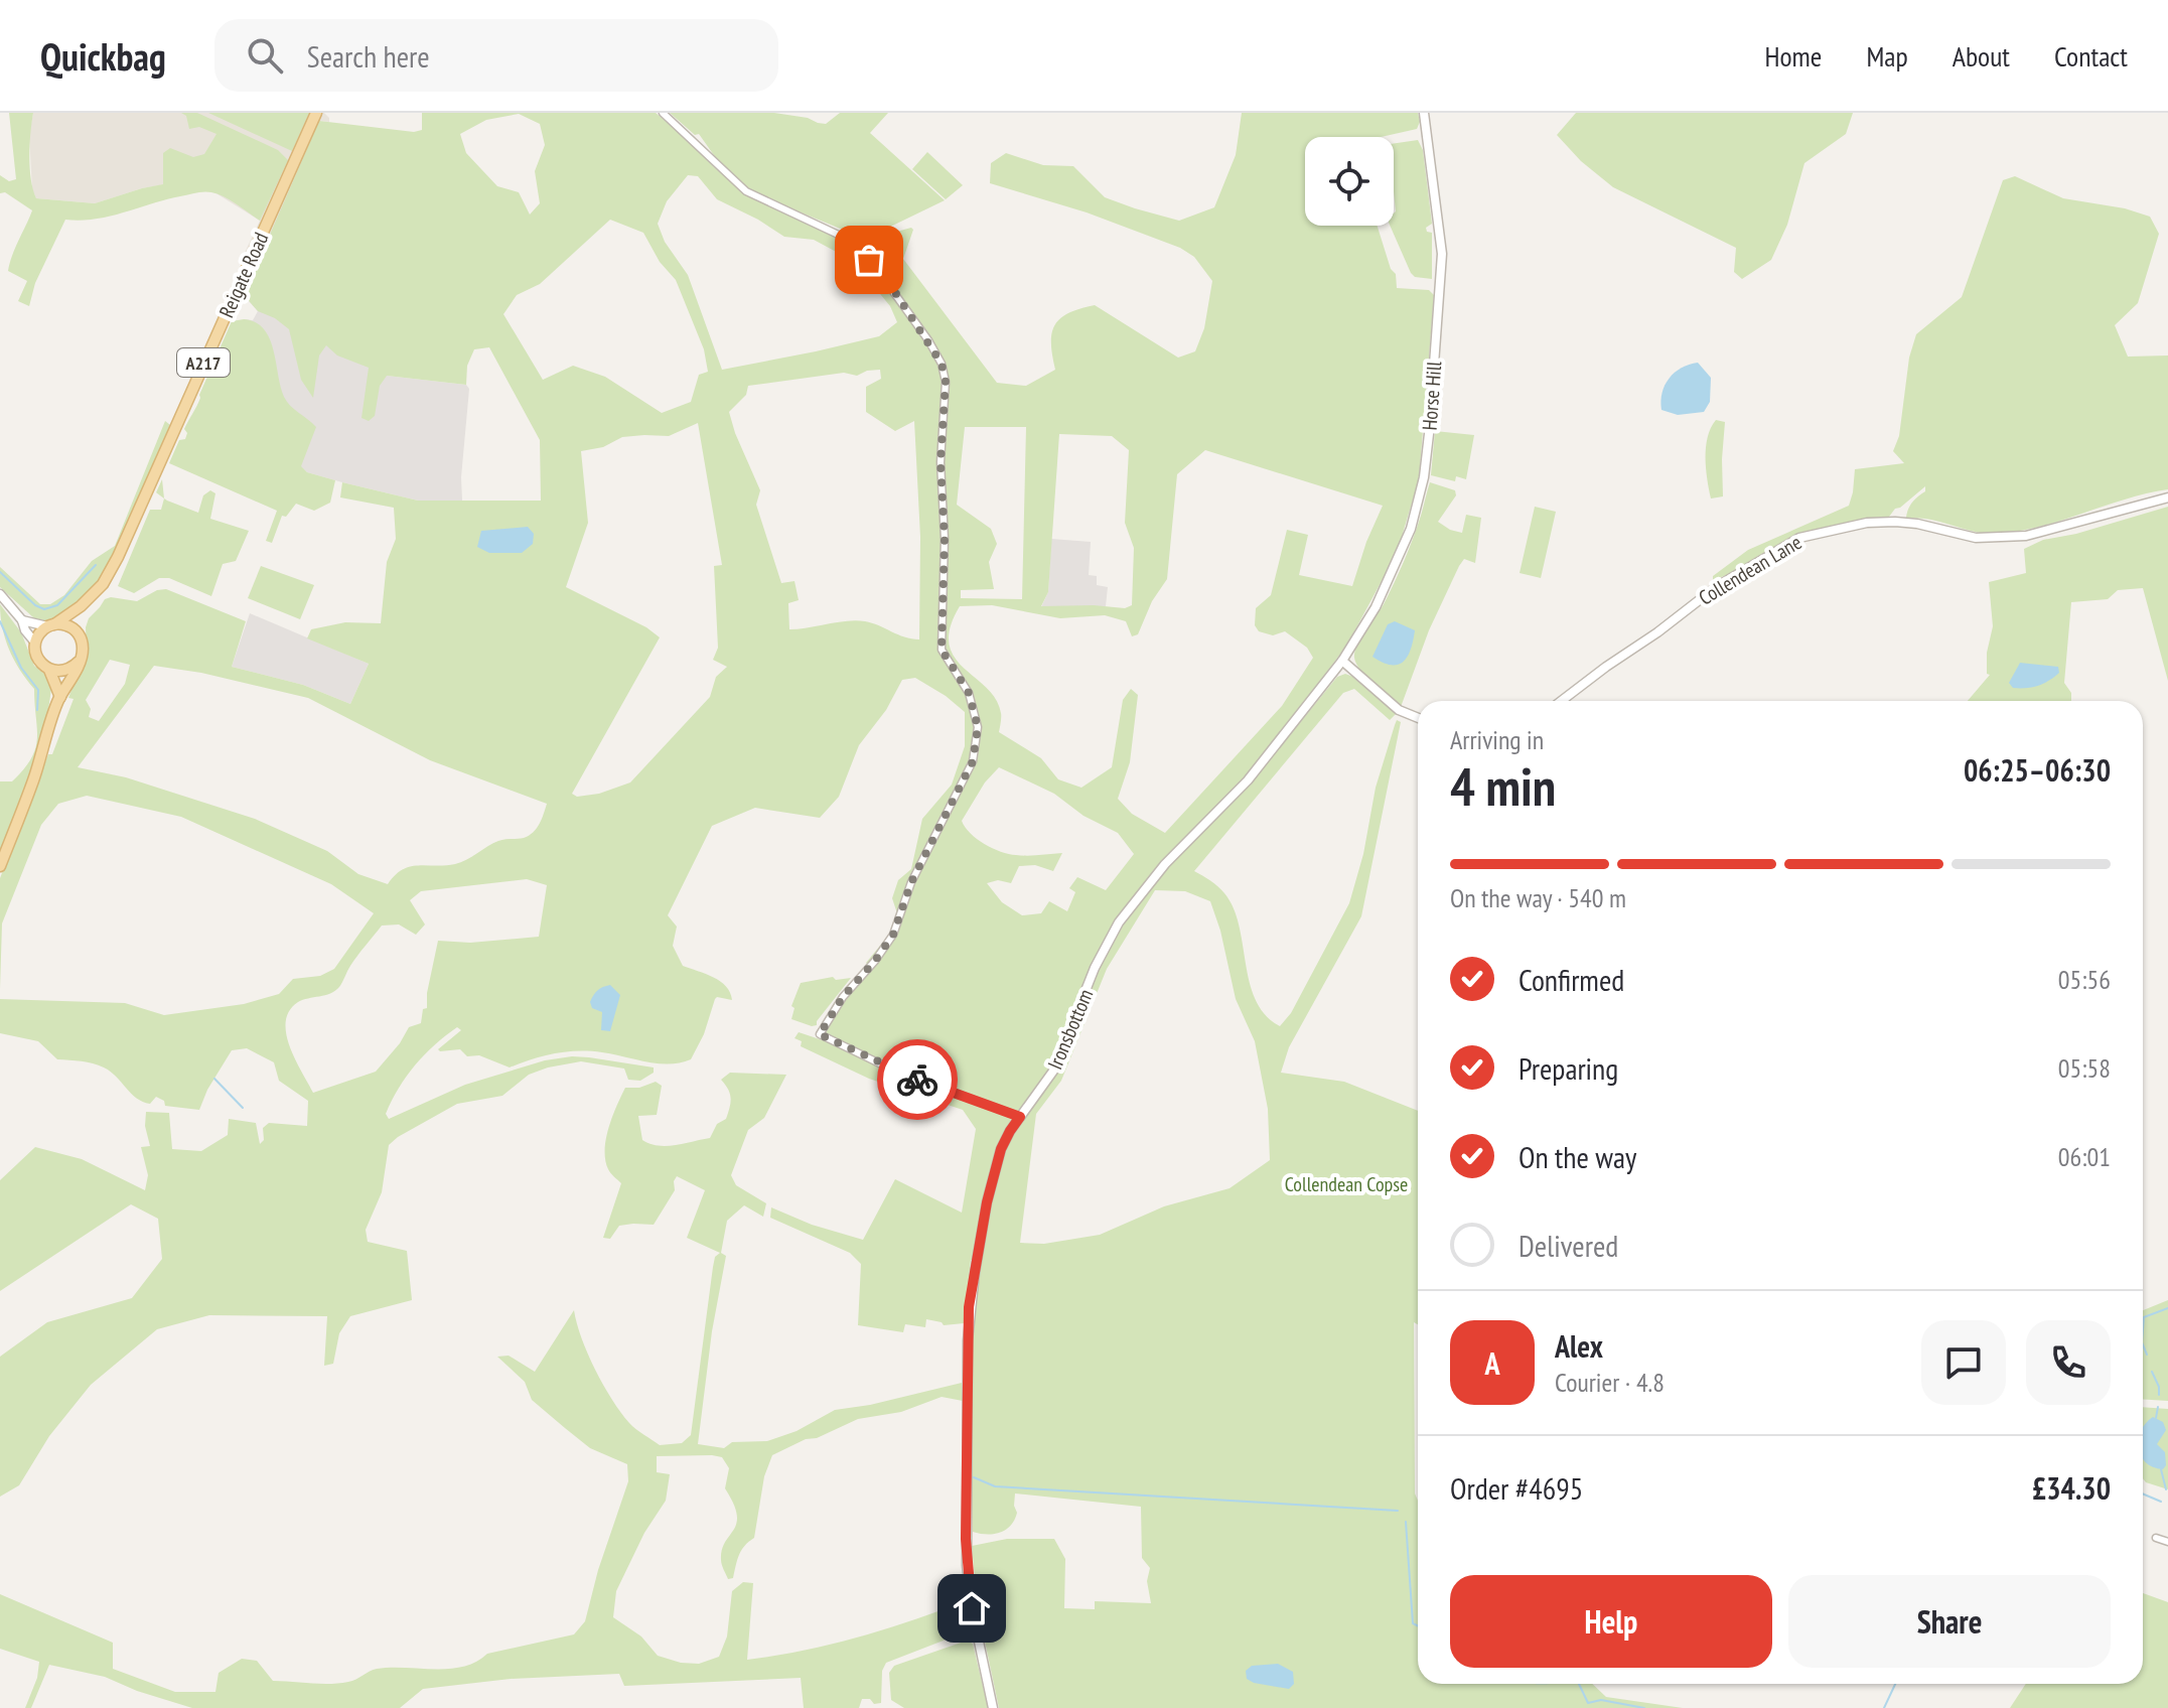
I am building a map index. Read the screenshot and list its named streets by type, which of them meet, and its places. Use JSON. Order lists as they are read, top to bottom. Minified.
{"streets":{"main road":["Reigate Road","A217"],"street":["Horse Hill","Collendean Lane","Ironsbottom"]},"crossings":[["Horse Hill","Ironsbottom"]],"parks":["Collendean Copse"],"page":{"header":"Quickbag","search":"Search here","nav":["Home","Map","About","Contact"],"heading":["4 min","Arriving in","06:25–06:30"],"panel":["Alex","Courier · 4.8","Order #4695","£34.30"],"bar":"On the way · 540 m","list":[["Confirmed","05:56"],["Preparing","05:58"],["On the way","06:01"],"Delivered"],"round":"A","buttons":["Help","Share"]}}
